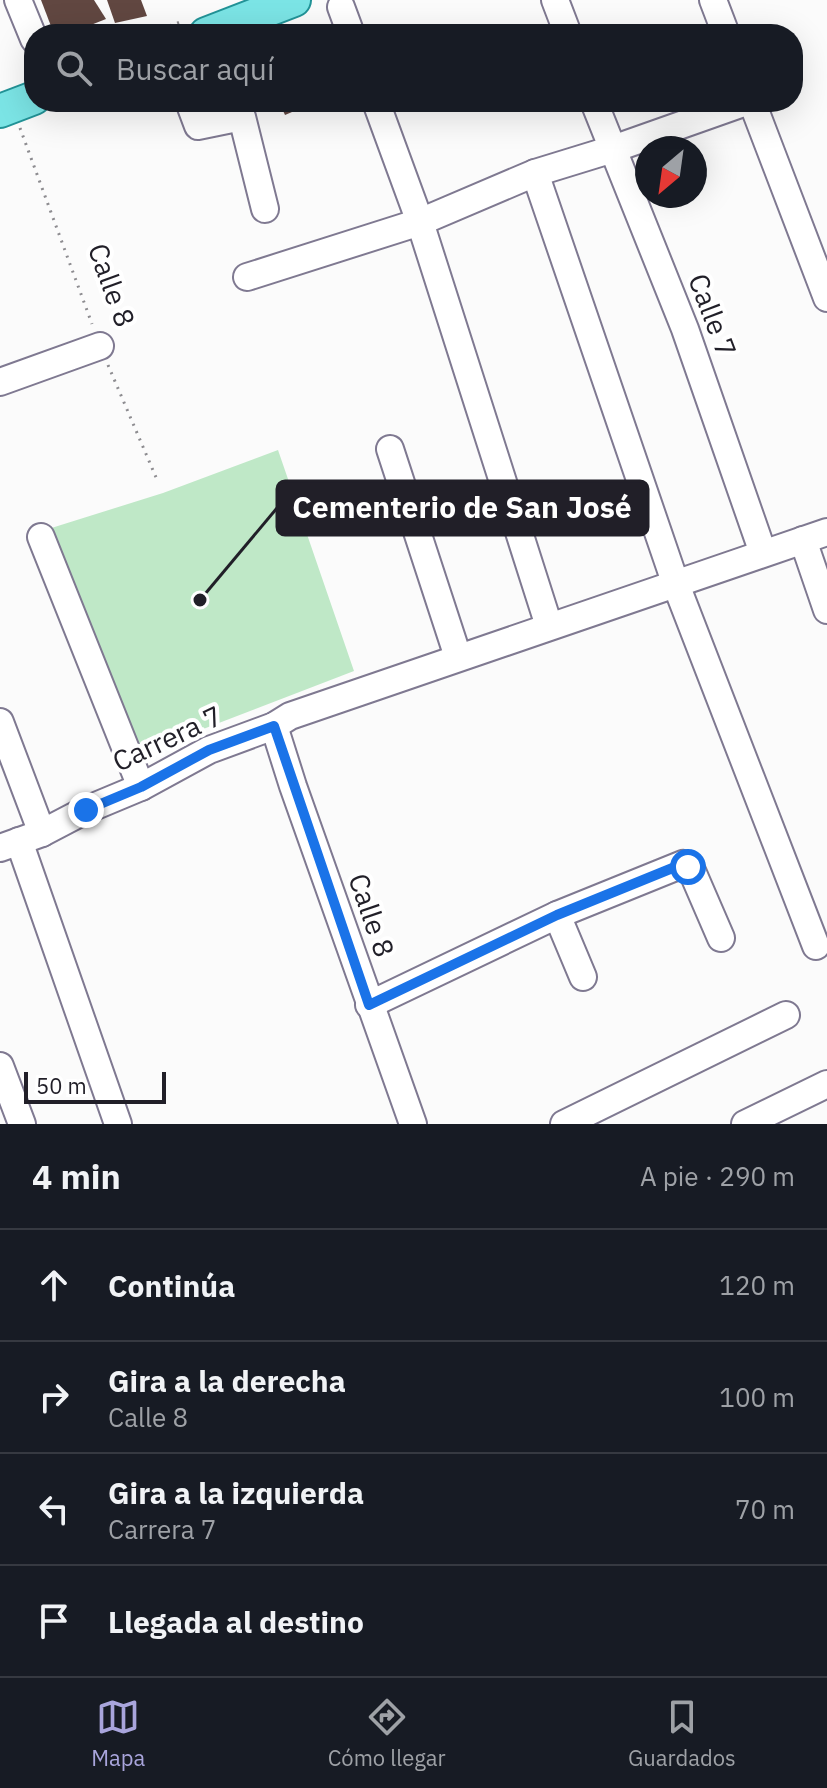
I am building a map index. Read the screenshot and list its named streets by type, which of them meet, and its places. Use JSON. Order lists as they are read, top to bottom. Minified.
{"streets":{"street":["Calle 8","Calle 7","Carrera 7"]},"crossings":[["Calle 8","Carrera 7"],["Calle 7","Carrera 7"]],"places":["Cementerio de San José"],"scale_bar":"50 m","north":"bottom left","page":{"search":"Buscar aquí","scale":"50 m","heading":["4 min","A pie · 290 m"],"list":[["Continúa","120 m"],["Gira a la derecha","Calle 8","100 m"],["Gira a la izquierda","Carrera 7","70 m"],"Llegada al destino"],"nav":["Mapa","Cómo llegar","Guardados"]}}
